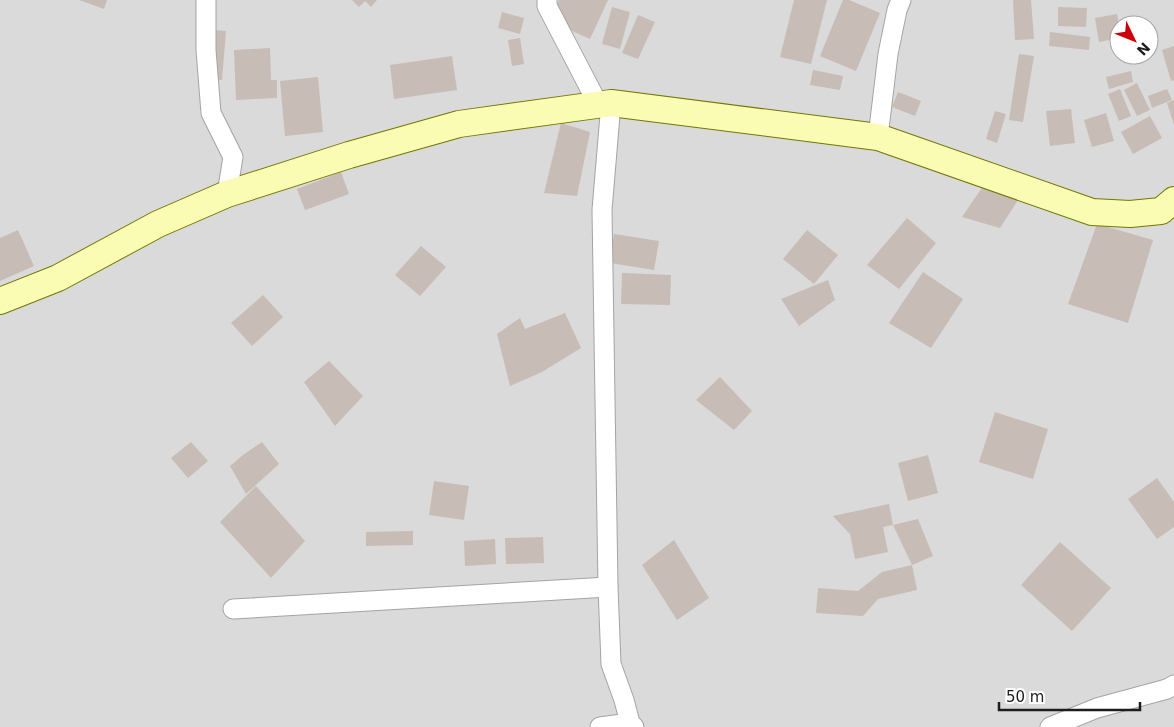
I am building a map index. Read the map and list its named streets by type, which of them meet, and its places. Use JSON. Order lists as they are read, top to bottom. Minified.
{"scale_bar":"50 m","north":"bottom right"}
